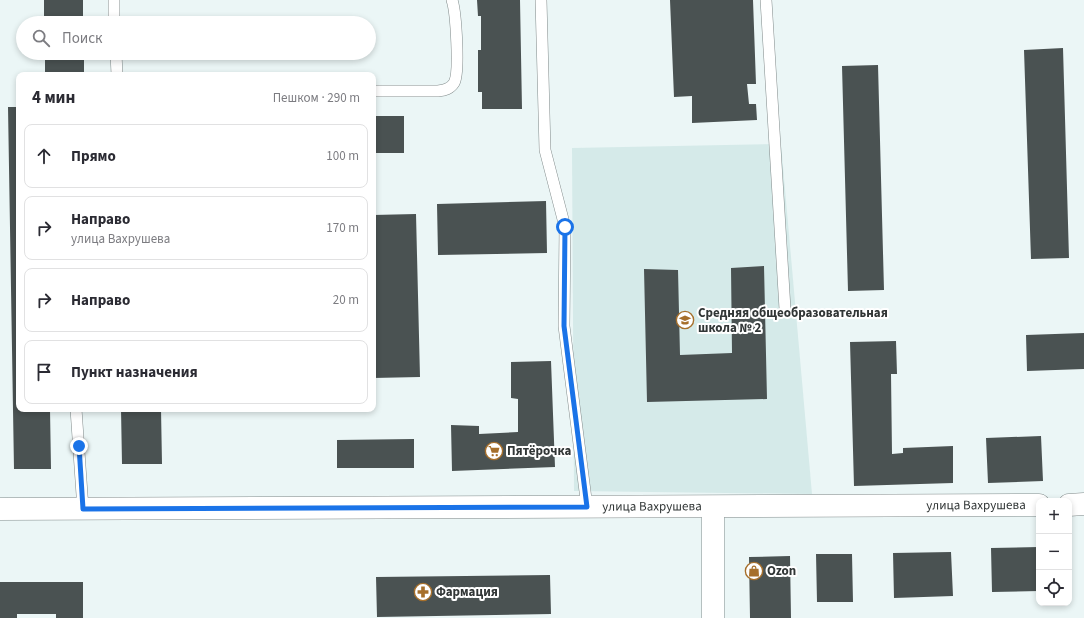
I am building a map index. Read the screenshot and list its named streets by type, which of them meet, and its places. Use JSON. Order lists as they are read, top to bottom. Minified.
{"streets":{"street":["улица Вахрушева"]},"places":{"school or university":["Средняя общеобразовательная школа № 2"],"supermarket":["Пятёрочка"],"shop":["Ozon"],"pharmacy":["Фармация"]},"page":{"search":"Поиск","heading":["4 мин","Пешком · 290 m"],"list":[["Прямо","100 m"],["Направо","улица Вахрушева","170 m"],["Направо","20 m"],"Пункт назначения"],"map_buttons":["+","−"]}}
